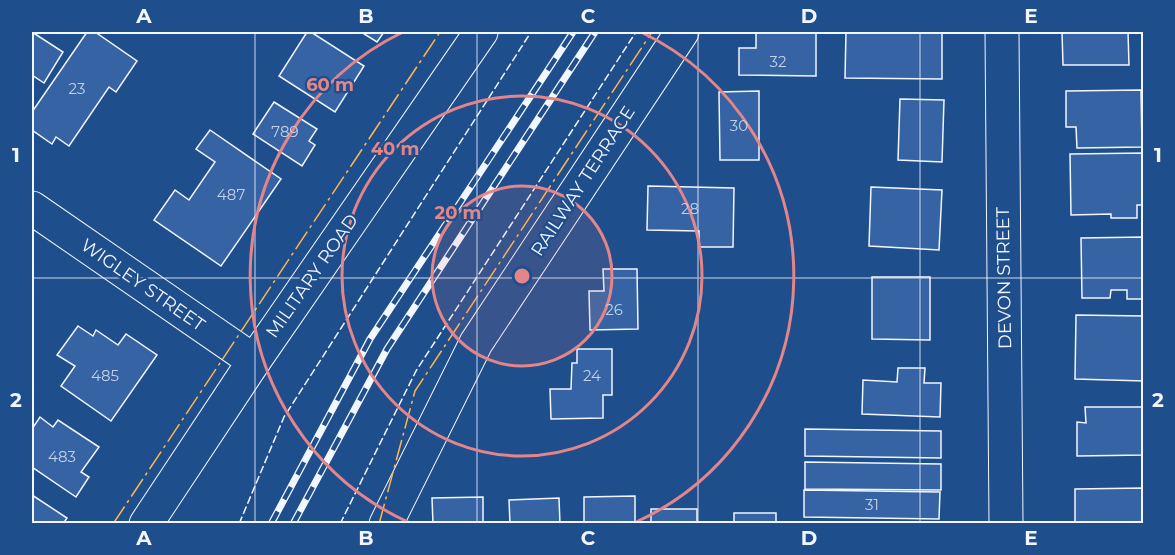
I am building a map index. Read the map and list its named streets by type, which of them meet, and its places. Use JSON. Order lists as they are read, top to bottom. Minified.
{"streets":{"street":["RAILWAY TERRACE","MILITARY ROAD","DEVON STREET","WIGLEY STREET"]},"crossings":[["MILITARY ROAD","WIGLEY STREET"]],"house_numbers":["32","23","30","789","487","28","26","485","24","483","31"],"grid":{"columns":["A","B","C","D","E"],"rows":["1","2"]},"rings":["60 m","40 m","20 m"]}
